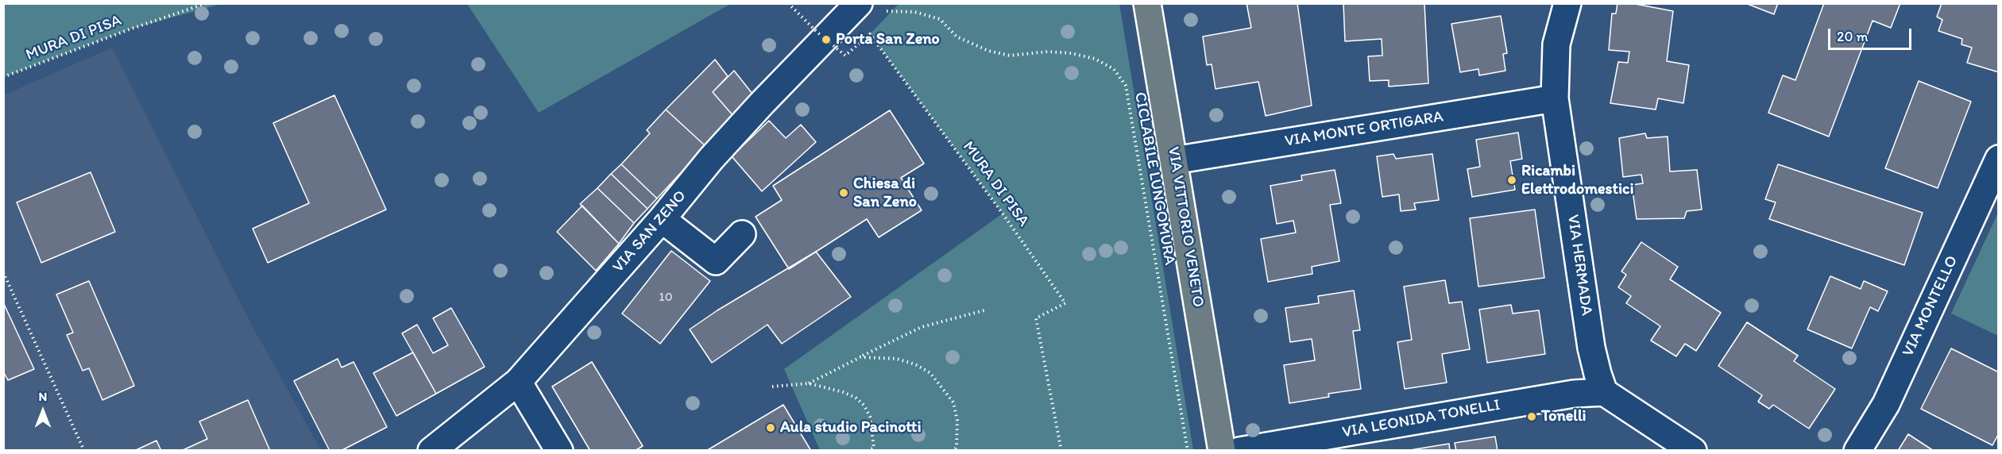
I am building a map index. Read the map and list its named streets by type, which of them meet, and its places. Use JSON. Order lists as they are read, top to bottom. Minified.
{"streets":{"main road":["VIA VITTORIO VENETO"],"street":["VIA MONTE ORTIGARA","VIA SAN ZENO","VIA HERMADA","VIA MONTELLO","VIA LEONIDA TONELLI"],"path":["MURA DI PISA","CICLABILE LUNGOMURA"]},"crossings":[["MURA DI PISA","VIA SAN ZENO"],["VIA MONTE ORTIGARA","VIA VITTORIO VENETO"],["VIA MONTE ORTIGARA","VIA HERMADA"],["VIA HERMADA","VIA LEONIDA TONELLI"]],"places":["Porta San Zeno","Ricambi Elettrodomestici","Chiesa di San Zeno","Tonelli","Aula studio Pacinotti"],"house_numbers":["10"],"scale_bar":"20 m","north":"top"}
